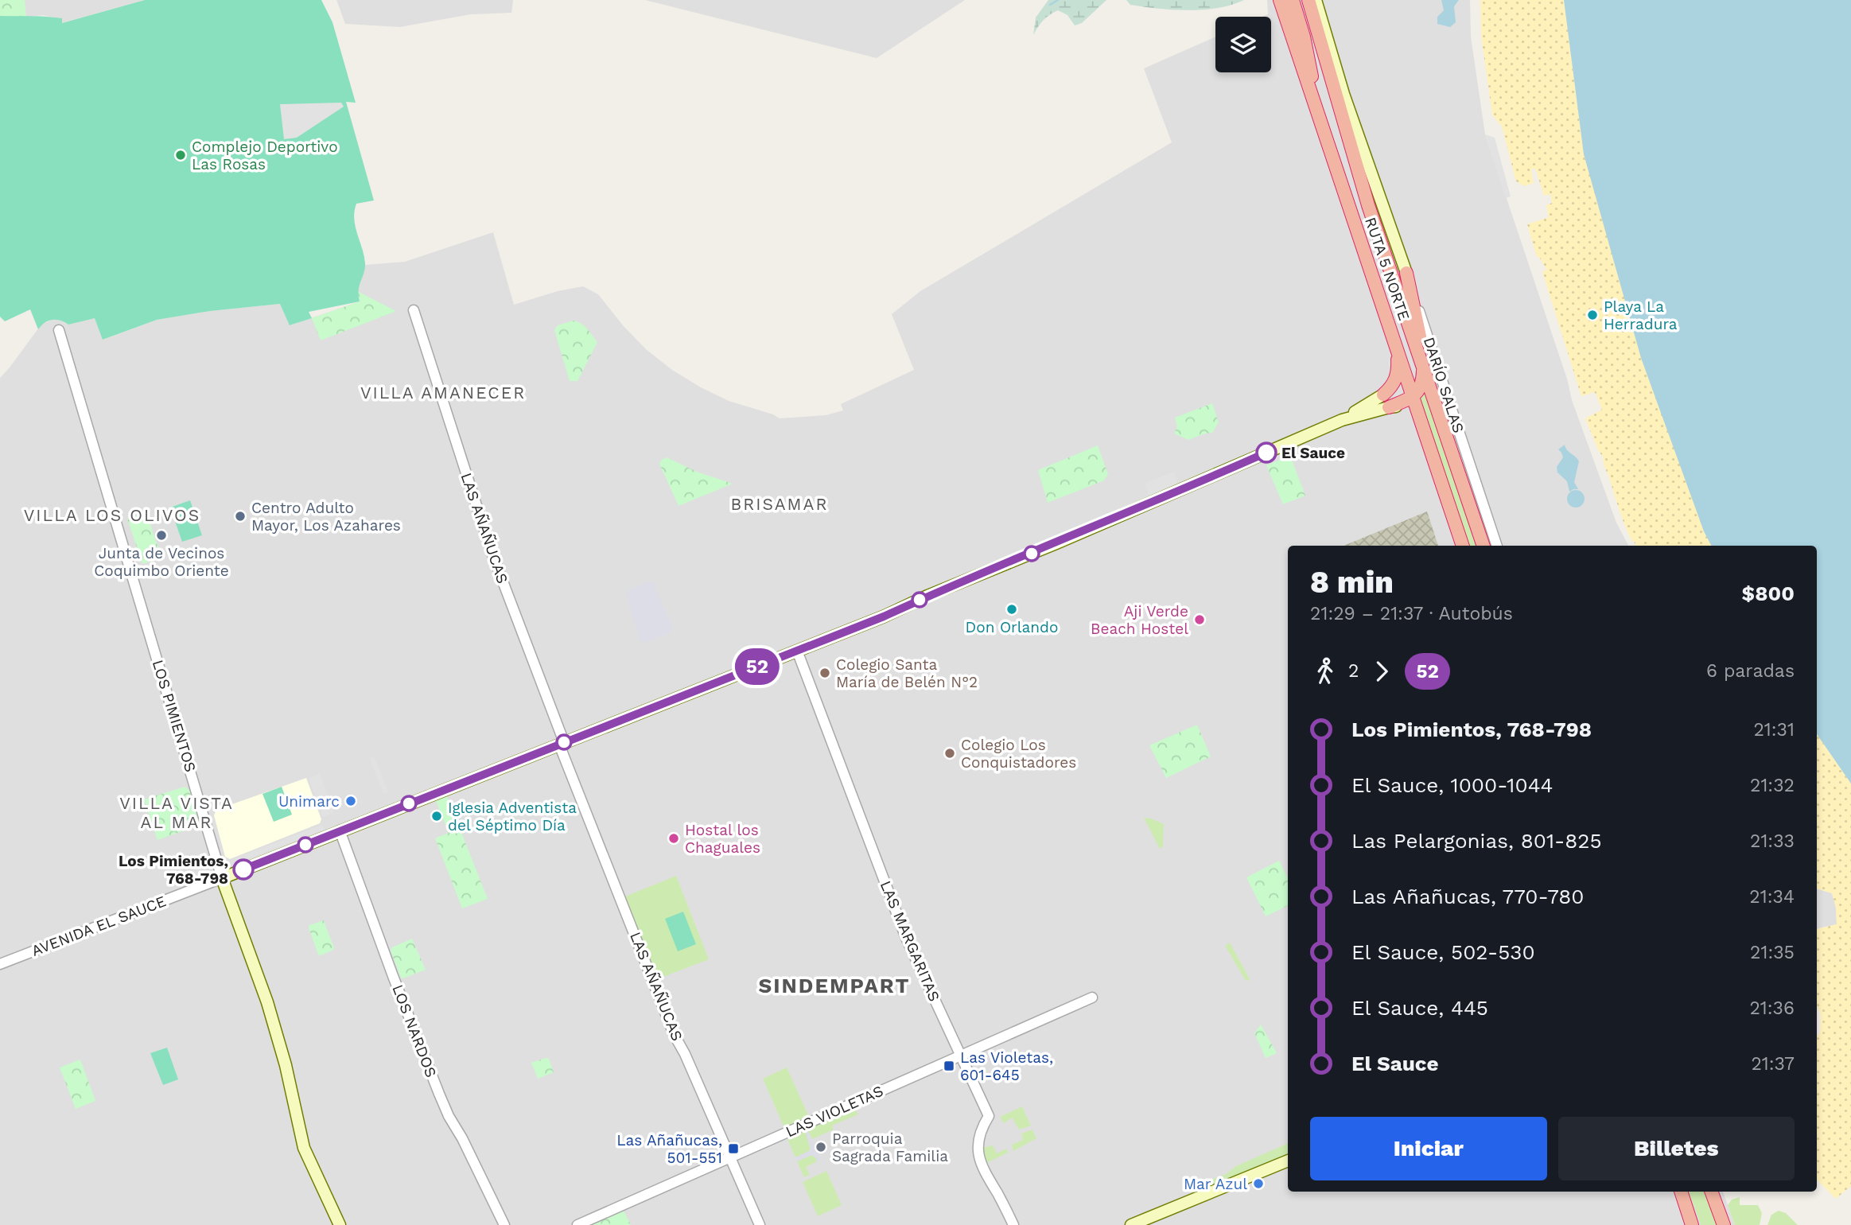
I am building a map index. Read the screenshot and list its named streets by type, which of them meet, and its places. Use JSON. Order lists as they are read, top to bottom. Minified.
{"streets":{"highway":["RUTA 5 NORTE"],"main road":["DARÍO SALAS","LOS PIMIENTOS","AVENIDA EL SAUCE"],"street":["LAS AÑAÑUCAS","LAS MARGARITAS","LOS NARDOS","LAS VIOLETAS"]},"crossings":[["RUTA 5 NORTE","DARÍO SALAS"],["LAS AÑAÑUCAS","AVENIDA EL SAUCE"],["LAS AÑAÑUCAS","LAS VIOLETAS"],["LOS PIMIENTOS","AVENIDA EL SAUCE"],["AVENIDA EL SAUCE","LAS MARGARITAS"],["AVENIDA EL SAUCE","LOS NARDOS"],["LAS MARGARITAS","LAS VIOLETAS"]],"districts":["VILLA AMANECER","BRISAMAR","VILLA LOS OLIVOS","VILLA VISTA AL MAR","SINDEMPART"],"places":{"other":["Complejo Deportivo Las Rosas","Playa La Herradura","El Sauce","Centro Adulto Mayor, Los Azahares","Junta de Vecinos Coquimbo Oriente","Don Orlando","Aji Verde Beach Hostel","Colegio Santa María de Belén N°2","Colegio Los Conquistadores","Unimarc","Iglesia Adventista del Séptimo Día","Hostal los Chaguales","Los Pimientos, 768-798","Parroquia Sagrada Familia","Mar Azul"],"transit":["Las Violetas, 601-645","Las Añañucas, 501-551"]},"lines":["bus line 52"],"page":{"on_map":"52","heading":["8 min","21:29 – 21:37 · Autobús","$800"],"legs":["2","52","6 paradas"],"list":[{"name":"Los Pimientos, 768-798","value":"21:31"},{"name":"El Sauce, 1000-1044","value":"21:32"},{"name":"Las Pelargonias, 801-825","value":"21:33"},{"name":"Las Añañucas, 770-780","value":"21:34"},{"name":"El Sauce, 502-530","value":"21:35"},{"name":"El Sauce, 445","value":"21:36"},{"name":"El Sauce","value":"21:37"}],"buttons":["Iniciar","Billetes"]}}
